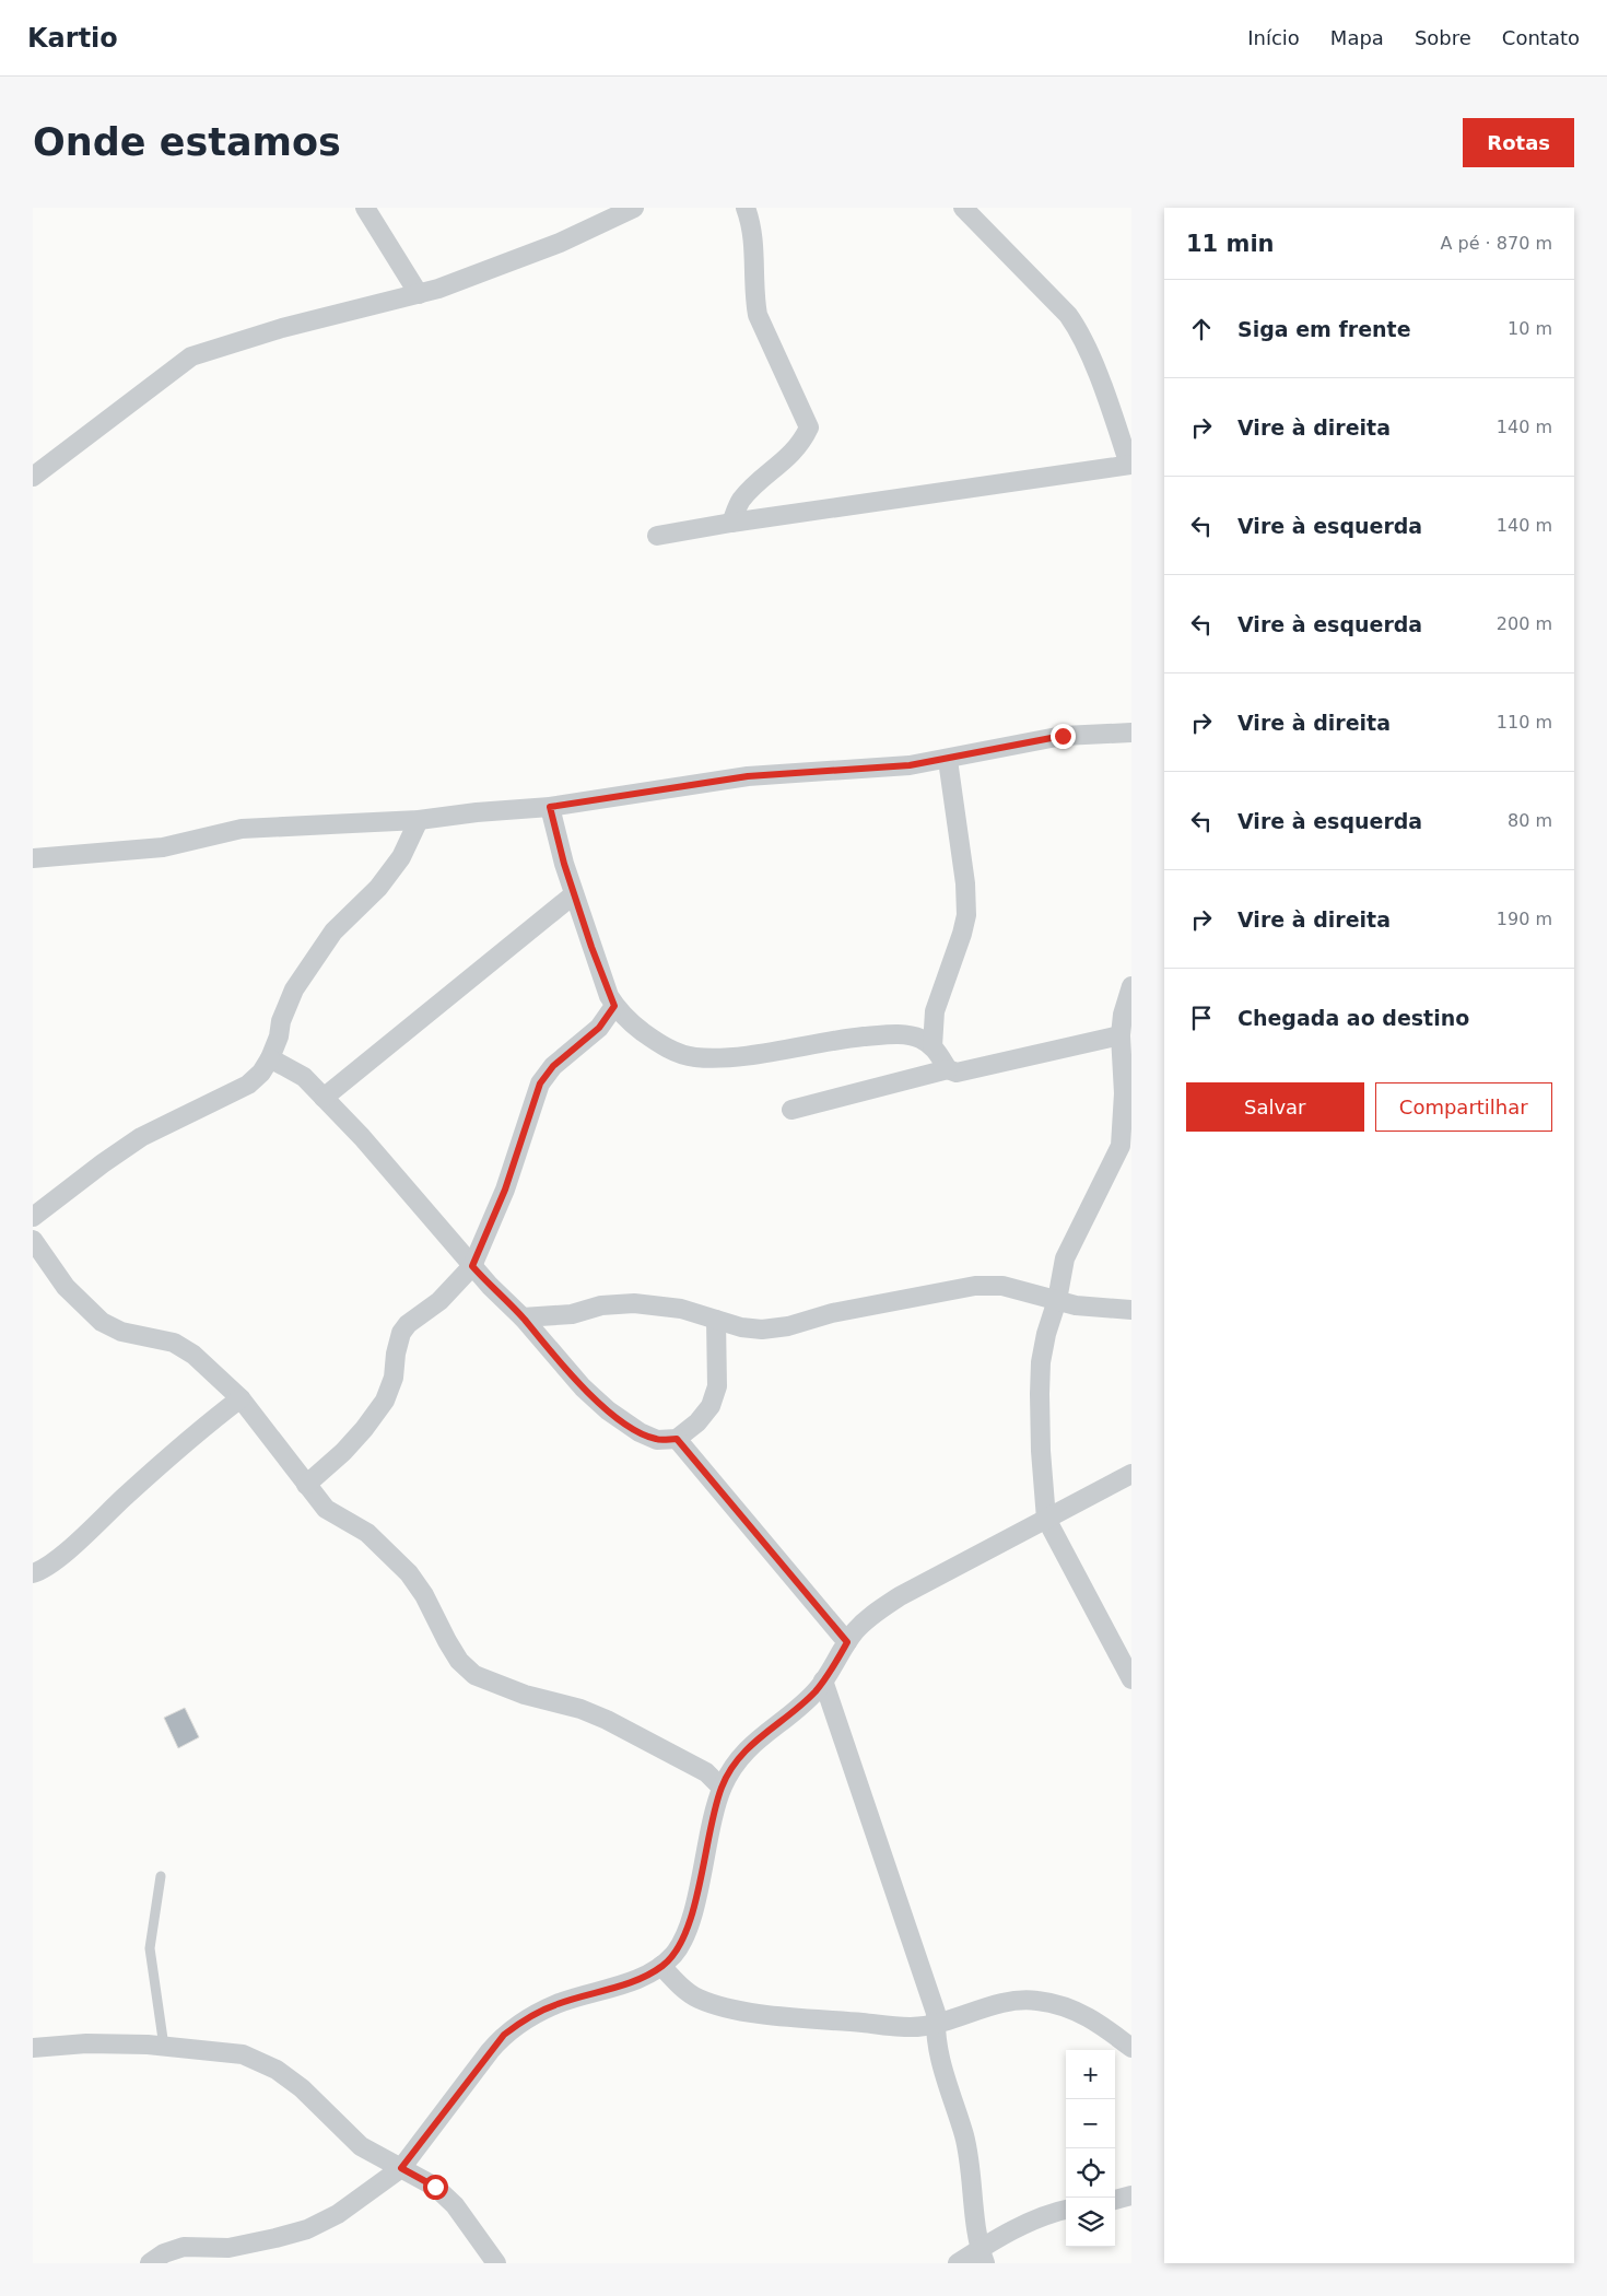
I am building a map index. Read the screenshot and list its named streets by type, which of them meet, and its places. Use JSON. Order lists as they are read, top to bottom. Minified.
{"page":{"header":"Kartio","nav":["Início","Mapa","Sobre","Contato"],"buttons":["Rotas",["Salvar","Compartilhar"]],"title":"Onde estamos","heading":["11 min","A pé · 870 m"],"list":[["Siga em frente","10 m"],["Vire à direita","140 m"],["Vire à esquerda","140 m"],["Vire à esquerda","200 m"],["Vire à direita","110 m"],["Vire à esquerda","80 m"],["Vire à direita","190 m"],"Chegada ao destino"],"map_buttons":["+","−"]}}
